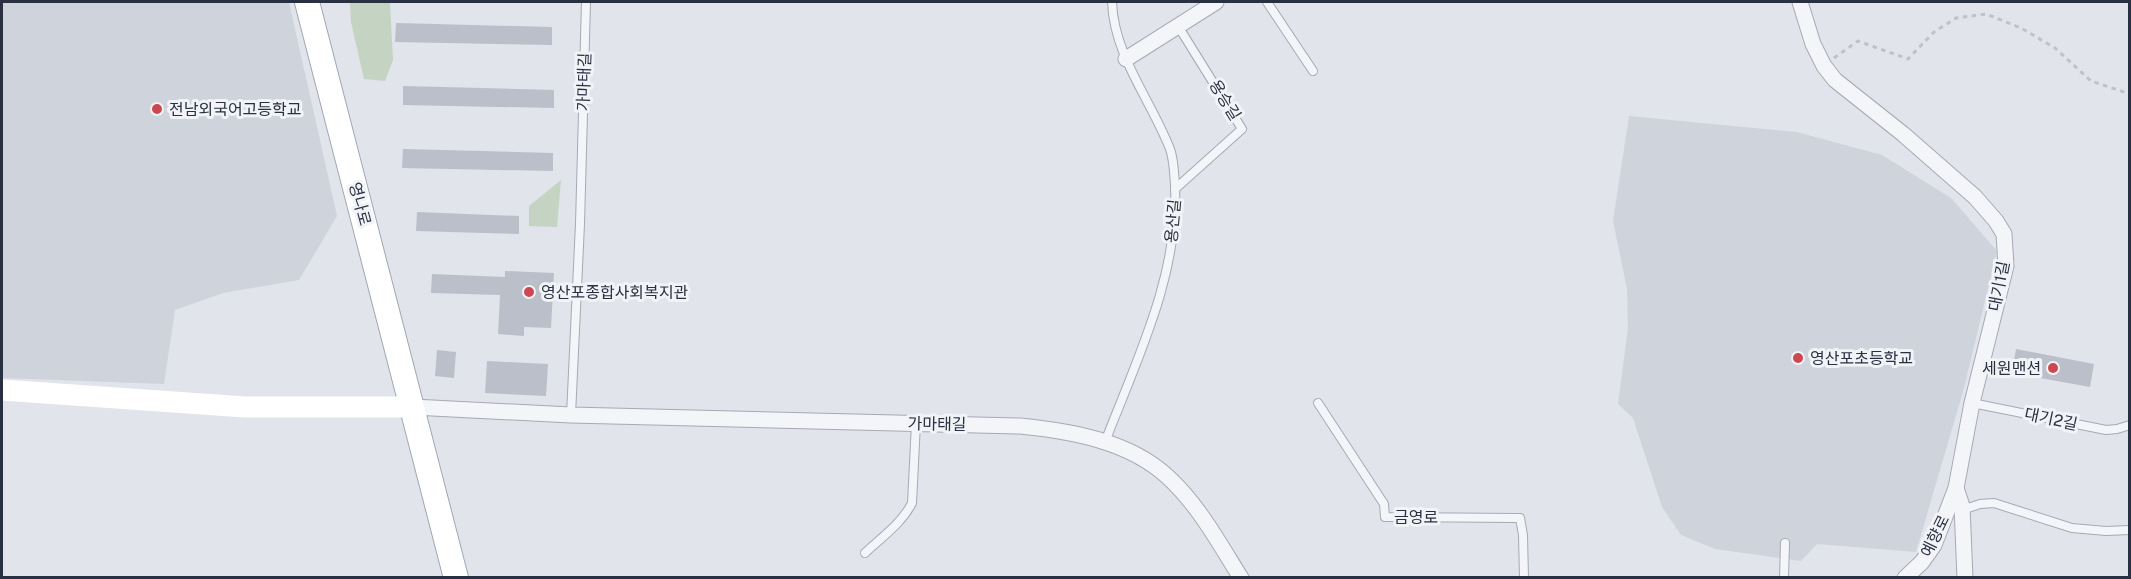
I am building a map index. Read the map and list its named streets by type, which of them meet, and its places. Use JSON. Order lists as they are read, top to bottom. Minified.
{"streets":{"main road":["영나로"],"street":["가마태길","대기1길","예향로"],"lane":["용승길","용산길","대기2길","금영로"]},"crossings":[["가마태길","영나로"],["가마태길","용산길"],["용승길","용산길"],["대기1길","대기2길"],["대기1길","예향로"]],"places":["전남외국어고등학교","영산포종합사회복지관","영산포초등학교","세원맨션"]}
